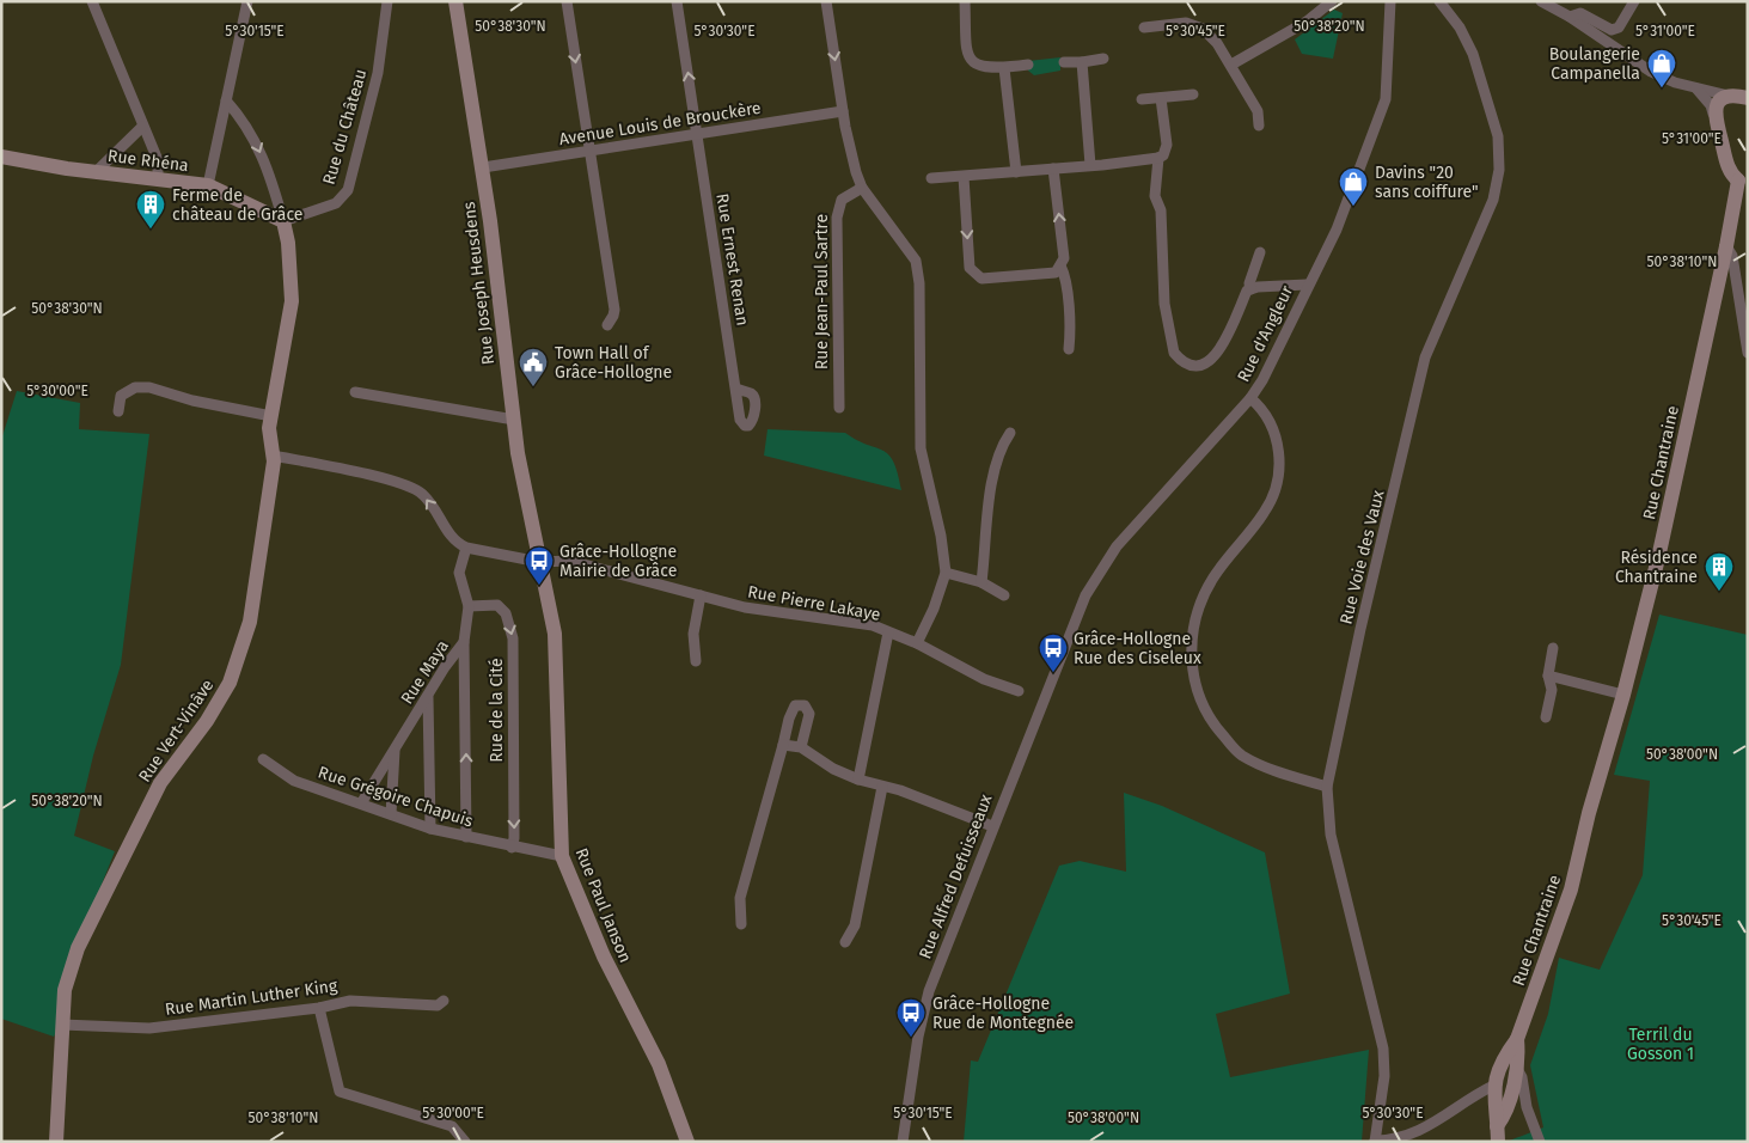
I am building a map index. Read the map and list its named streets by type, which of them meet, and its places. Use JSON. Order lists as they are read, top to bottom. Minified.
{"streets":{"street":["Avenue Louis de Brouckère","Rue du Château","Rue Rhéna","Rue Ernest Renan","Rue Joseph Heusdens","Rue Jean-Paul Sartre","Rue d'Angleur","Rue Chantraine","Rue Voie des Vaux","Rue Pierre Lakaye","Rue Maya","Rue de la Cité","Rue Vert-Vinâve","Rue Grégoire Chapuis","Rue Alfred Defuisseaux","Rue Paul Janson","Rue Martin Luther King"]},"crossings":[["Avenue Louis de Brouckère","Rue Ernest Renan"],["Avenue Louis de Brouckère","Rue Joseph Heusdens"],["Rue du Château","Rue Rhéna"],["Rue du Château","Rue Vert-Vinâve"],["Rue Rhéna","Rue Vert-Vinâve"],["Rue Joseph Heusdens","Rue Pierre Lakaye"],["Rue Joseph Heusdens","Rue Paul Janson"],["Rue d'Angleur","Rue Alfred Defuisseaux"],["Rue Pierre Lakaye","Rue Maya"],["Rue Pierre Lakaye","Rue Paul Janson"],["Rue Maya","Rue de la Cité"],["Rue Maya","Rue Grégoire Chapuis"],["Rue de la Cité","Rue Grégoire Chapuis"],["Rue Vert-Vinâve","Rue Martin Luther King"],["Rue Grégoire Chapuis","Rue Paul Janson"]],"parks":["Terril du Gosson 1"],"places":{"shop":["Boulangerie Campanella","Davins \"20 sans coiffure\""],"building":["Ferme de château de Grâce","Résidence Chantraine"],"public building":["Town Hall of Grâce-Hollogne"],"bus stop":["Grâce-Hollogne Mairie de Grâce","Grâce-Hollogne Rue des Ciseleux","Grâce-Hollogne Rue de Montegnée"]},"coordinates":["50°38'20\"N","50°38'30\"N","5°30'15\"E","5°31'00\"E","5°30'30\"E","5°30'45\"E","50°38'10\"N","5°30'00\"E","50°38'00\"N"]}
